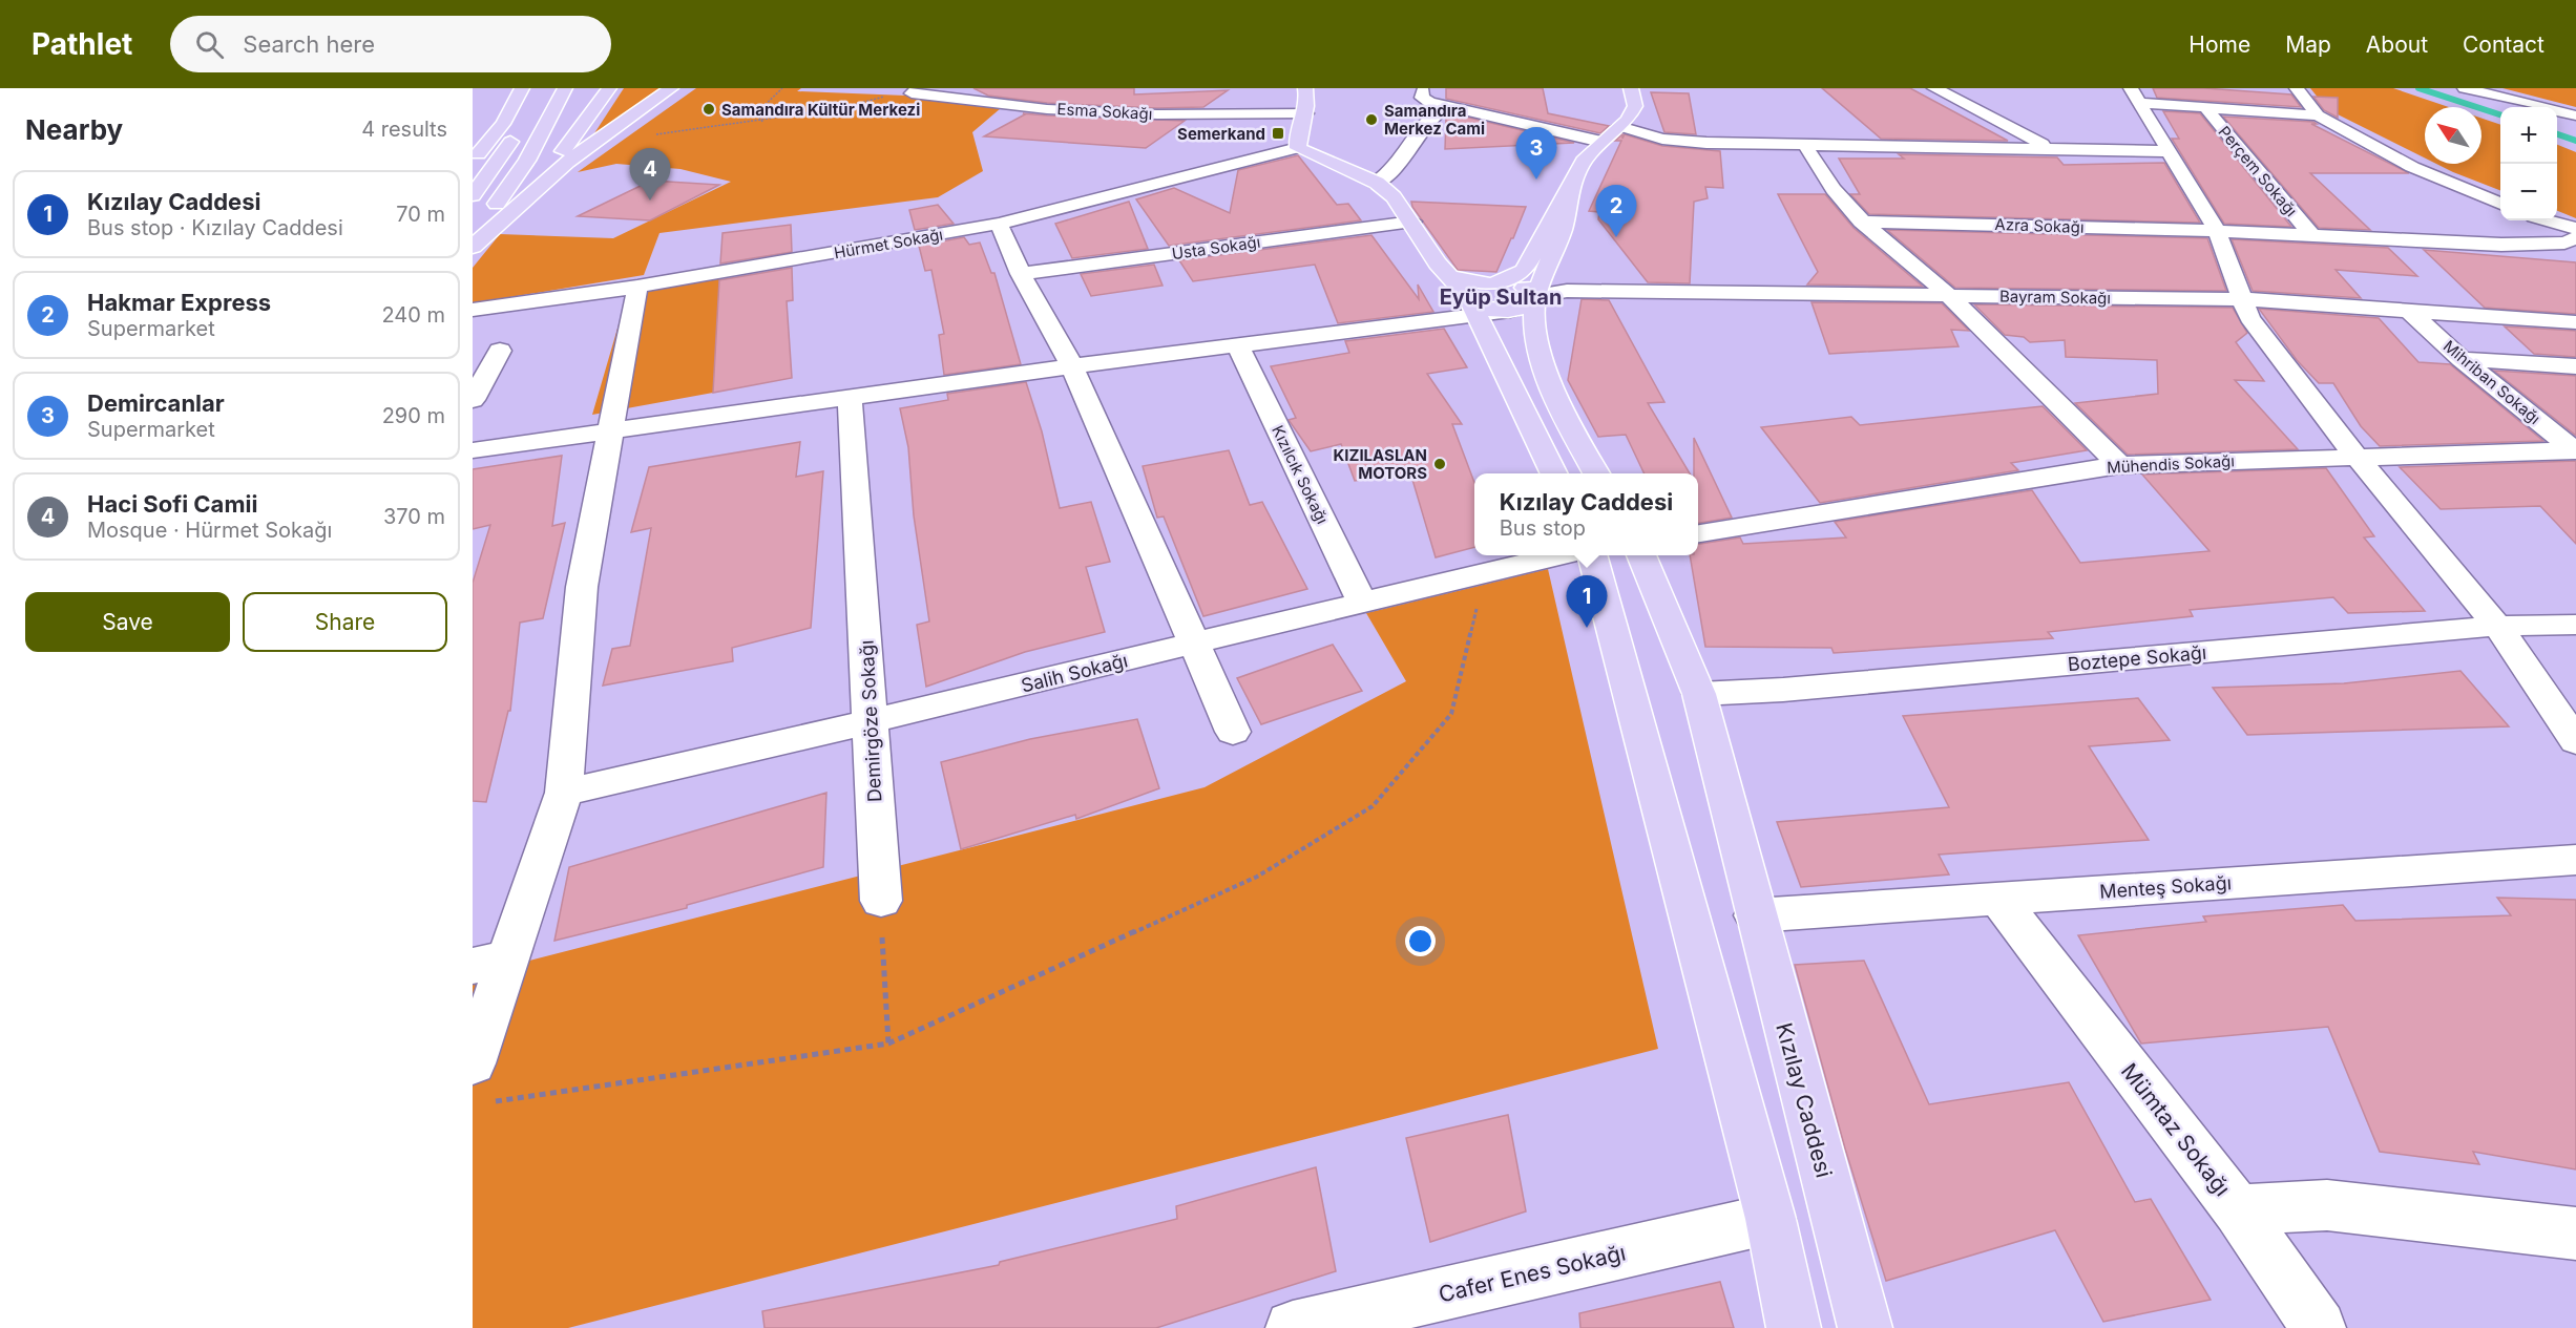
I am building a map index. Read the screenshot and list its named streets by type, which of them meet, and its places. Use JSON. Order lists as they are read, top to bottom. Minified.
{"streets":{"main road":["Kızılay Caddesi"],"street":["Esma Sokağı","Perçem Sokağı","Azra Sokağı","Hürmet Sokağı","Usta Sokağı","Bayram Sokağı","Mihriban Sokağı","Mühendis Sokağı","Kızılcık Sokağı","Boztepe Sokağı","Salih Sokağı","Demirgöze Sokağı","Menteş Sokağı","Mümtaz Sokağı","Cafer Enes Sokağı"]},"crossings":[["Perçem Sokağı","Azra Sokağı"],["Bayram Sokağı","Mihriban Sokağı"],["Mihriban Sokağı","Mühendis Sokağı"],["Kızılcık Sokağı","Salih Sokağı"],["Boztepe Sokağı","Kızılay Caddesi"],["Salih Sokağı","Demirgöze Sokağı"],["Menteş Sokağı","Kızılay Caddesi"],["Menteş Sokağı","Mümtaz Sokağı"]],"districts":["Eyüp Sultan"],"places":{"other":["Samandıra Kültür Merkezi","Samandıra Merkez Cami","KIZILASLAN MOTORS"],"transit":["Semerkand"]},"north":"top left","page":{"header":"Pathlet","search":"Search here","nav":["Home","Map","About","Contact"],"heading":["Nearby","4 results"],"map_buttons":["+","−"],"pins":["3","4","2","1"],"list":[{"mark":"1","name":"Kızılay Caddesi","note":"Bus stop · Kızılay Caddesi","value":"70 m"},{"mark":"2","name":"Hakmar Express","note":"Supermarket","value":"240 m"},{"mark":"3","name":"Demircanlar","note":"Supermarket","value":"290 m"},{"mark":"4","name":"Haci Sofi Camii","note":"Mosque · Hürmet Sokağı","value":"370 m"}],"popup":["Kızılay Caddesi","Bus stop"],"buttons":["Save","Share"]}}
